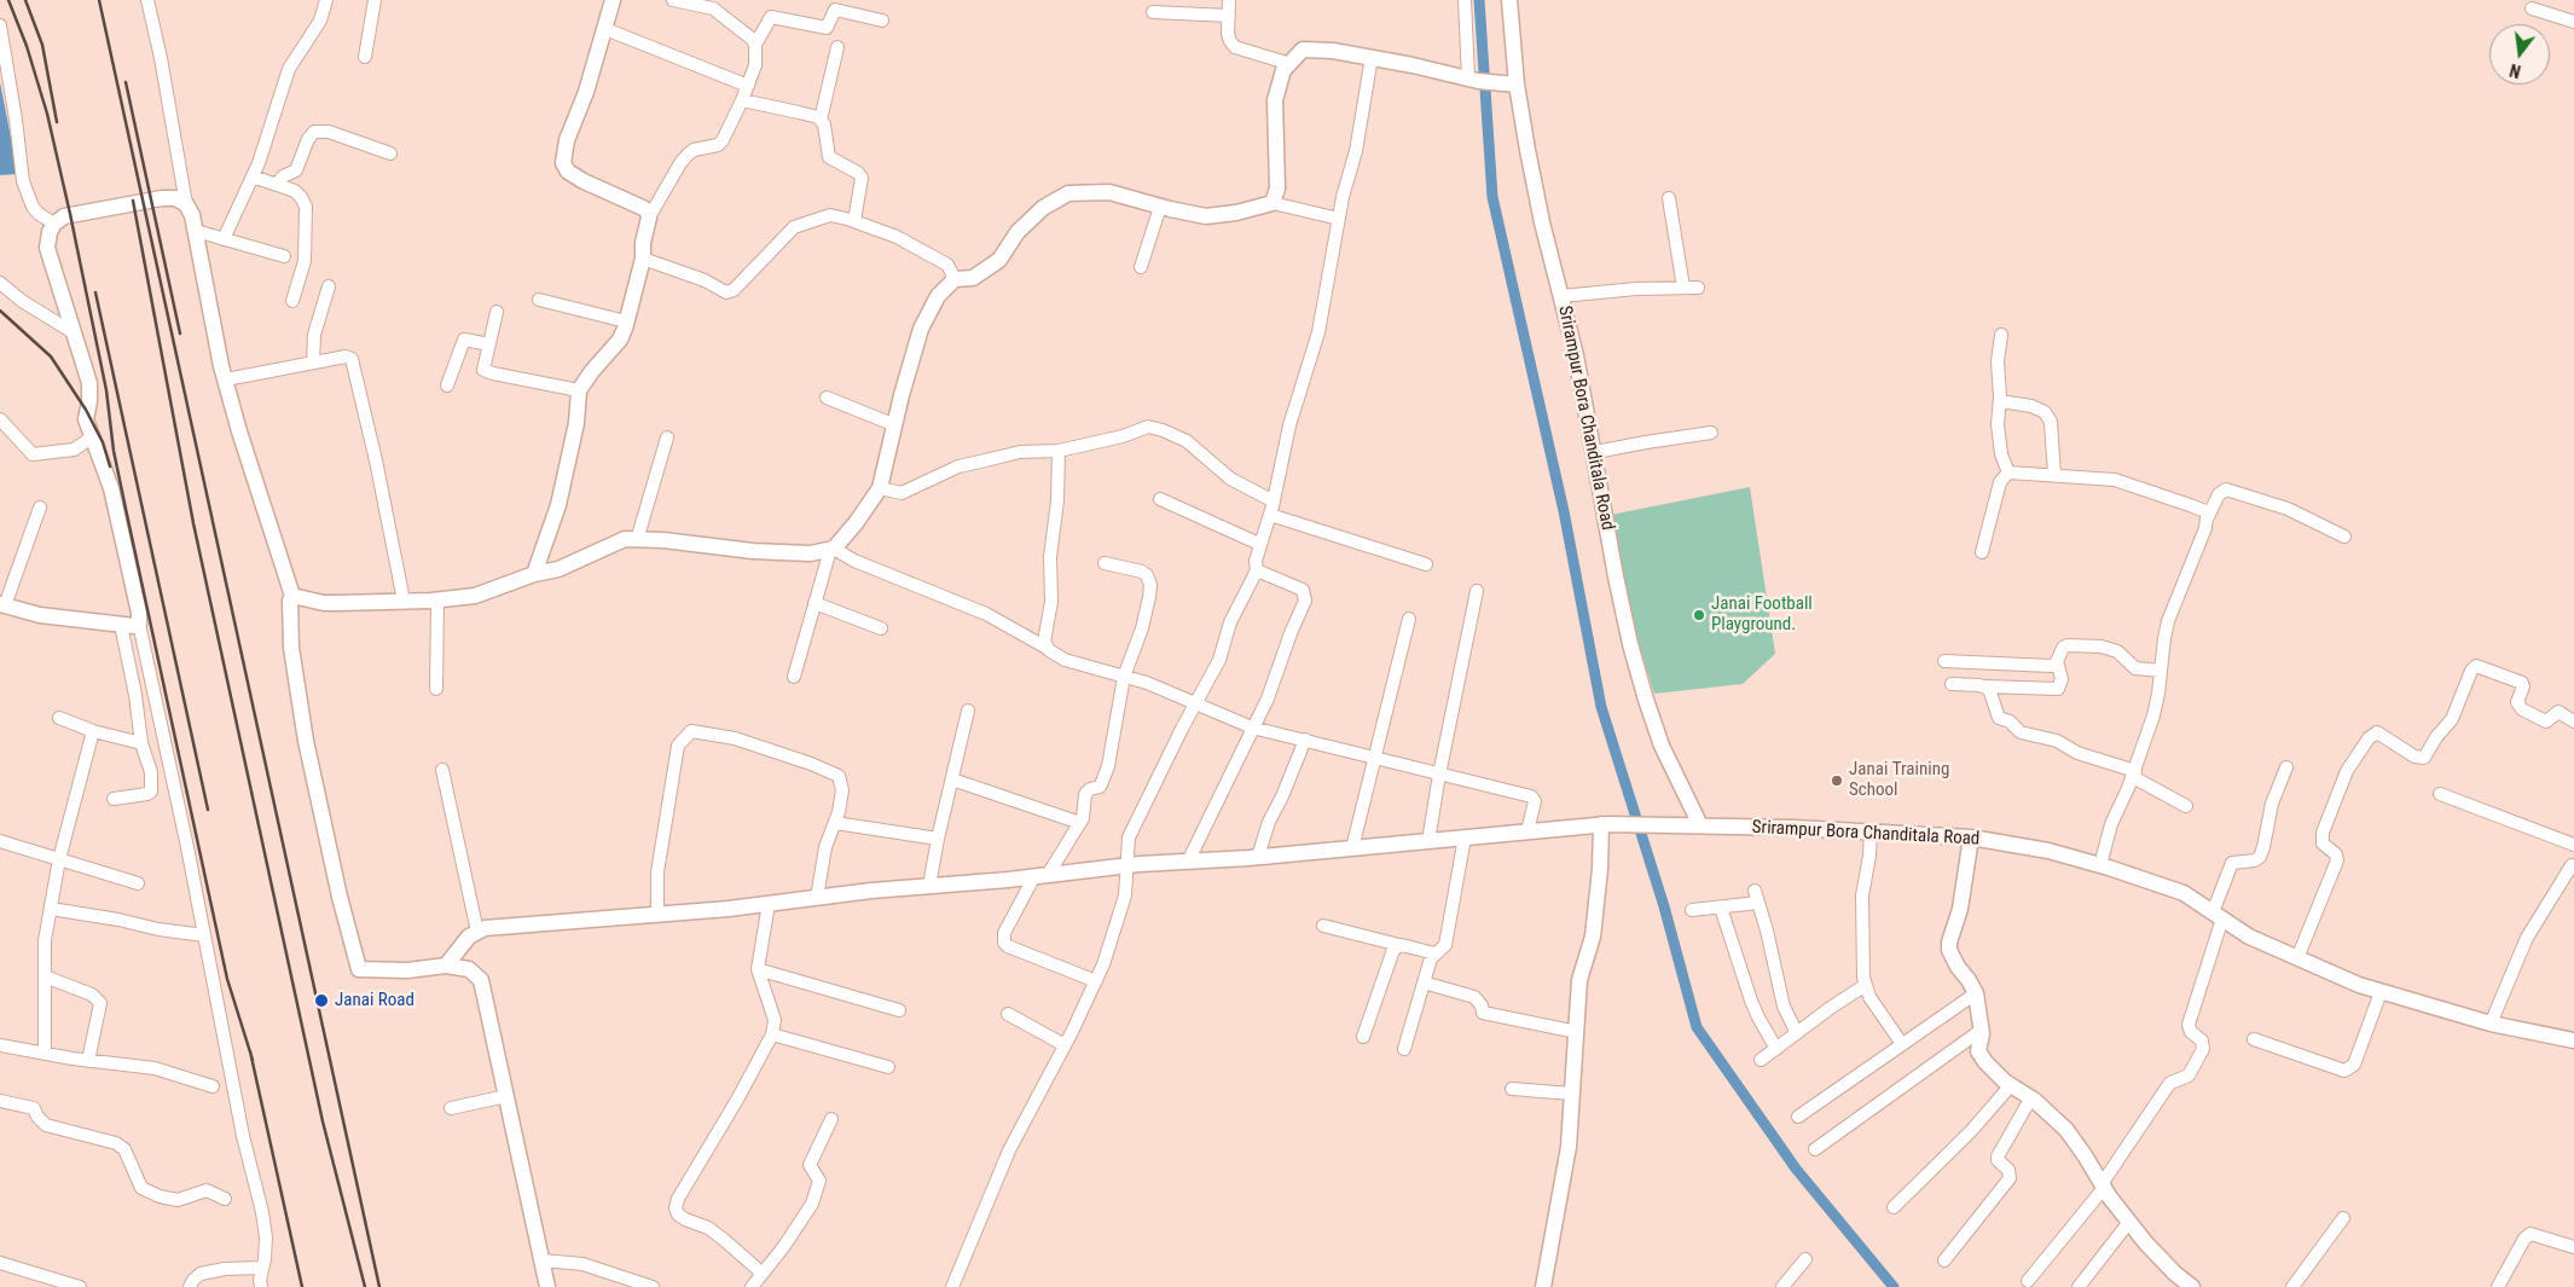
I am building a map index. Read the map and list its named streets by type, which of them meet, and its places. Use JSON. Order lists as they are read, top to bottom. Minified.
{"streets":{"street":["Srirampur Bora Chanditala Road"]},"places":["Janai Football Playground.","Janai Training School","Janai Road"],"north":"bottom"}
